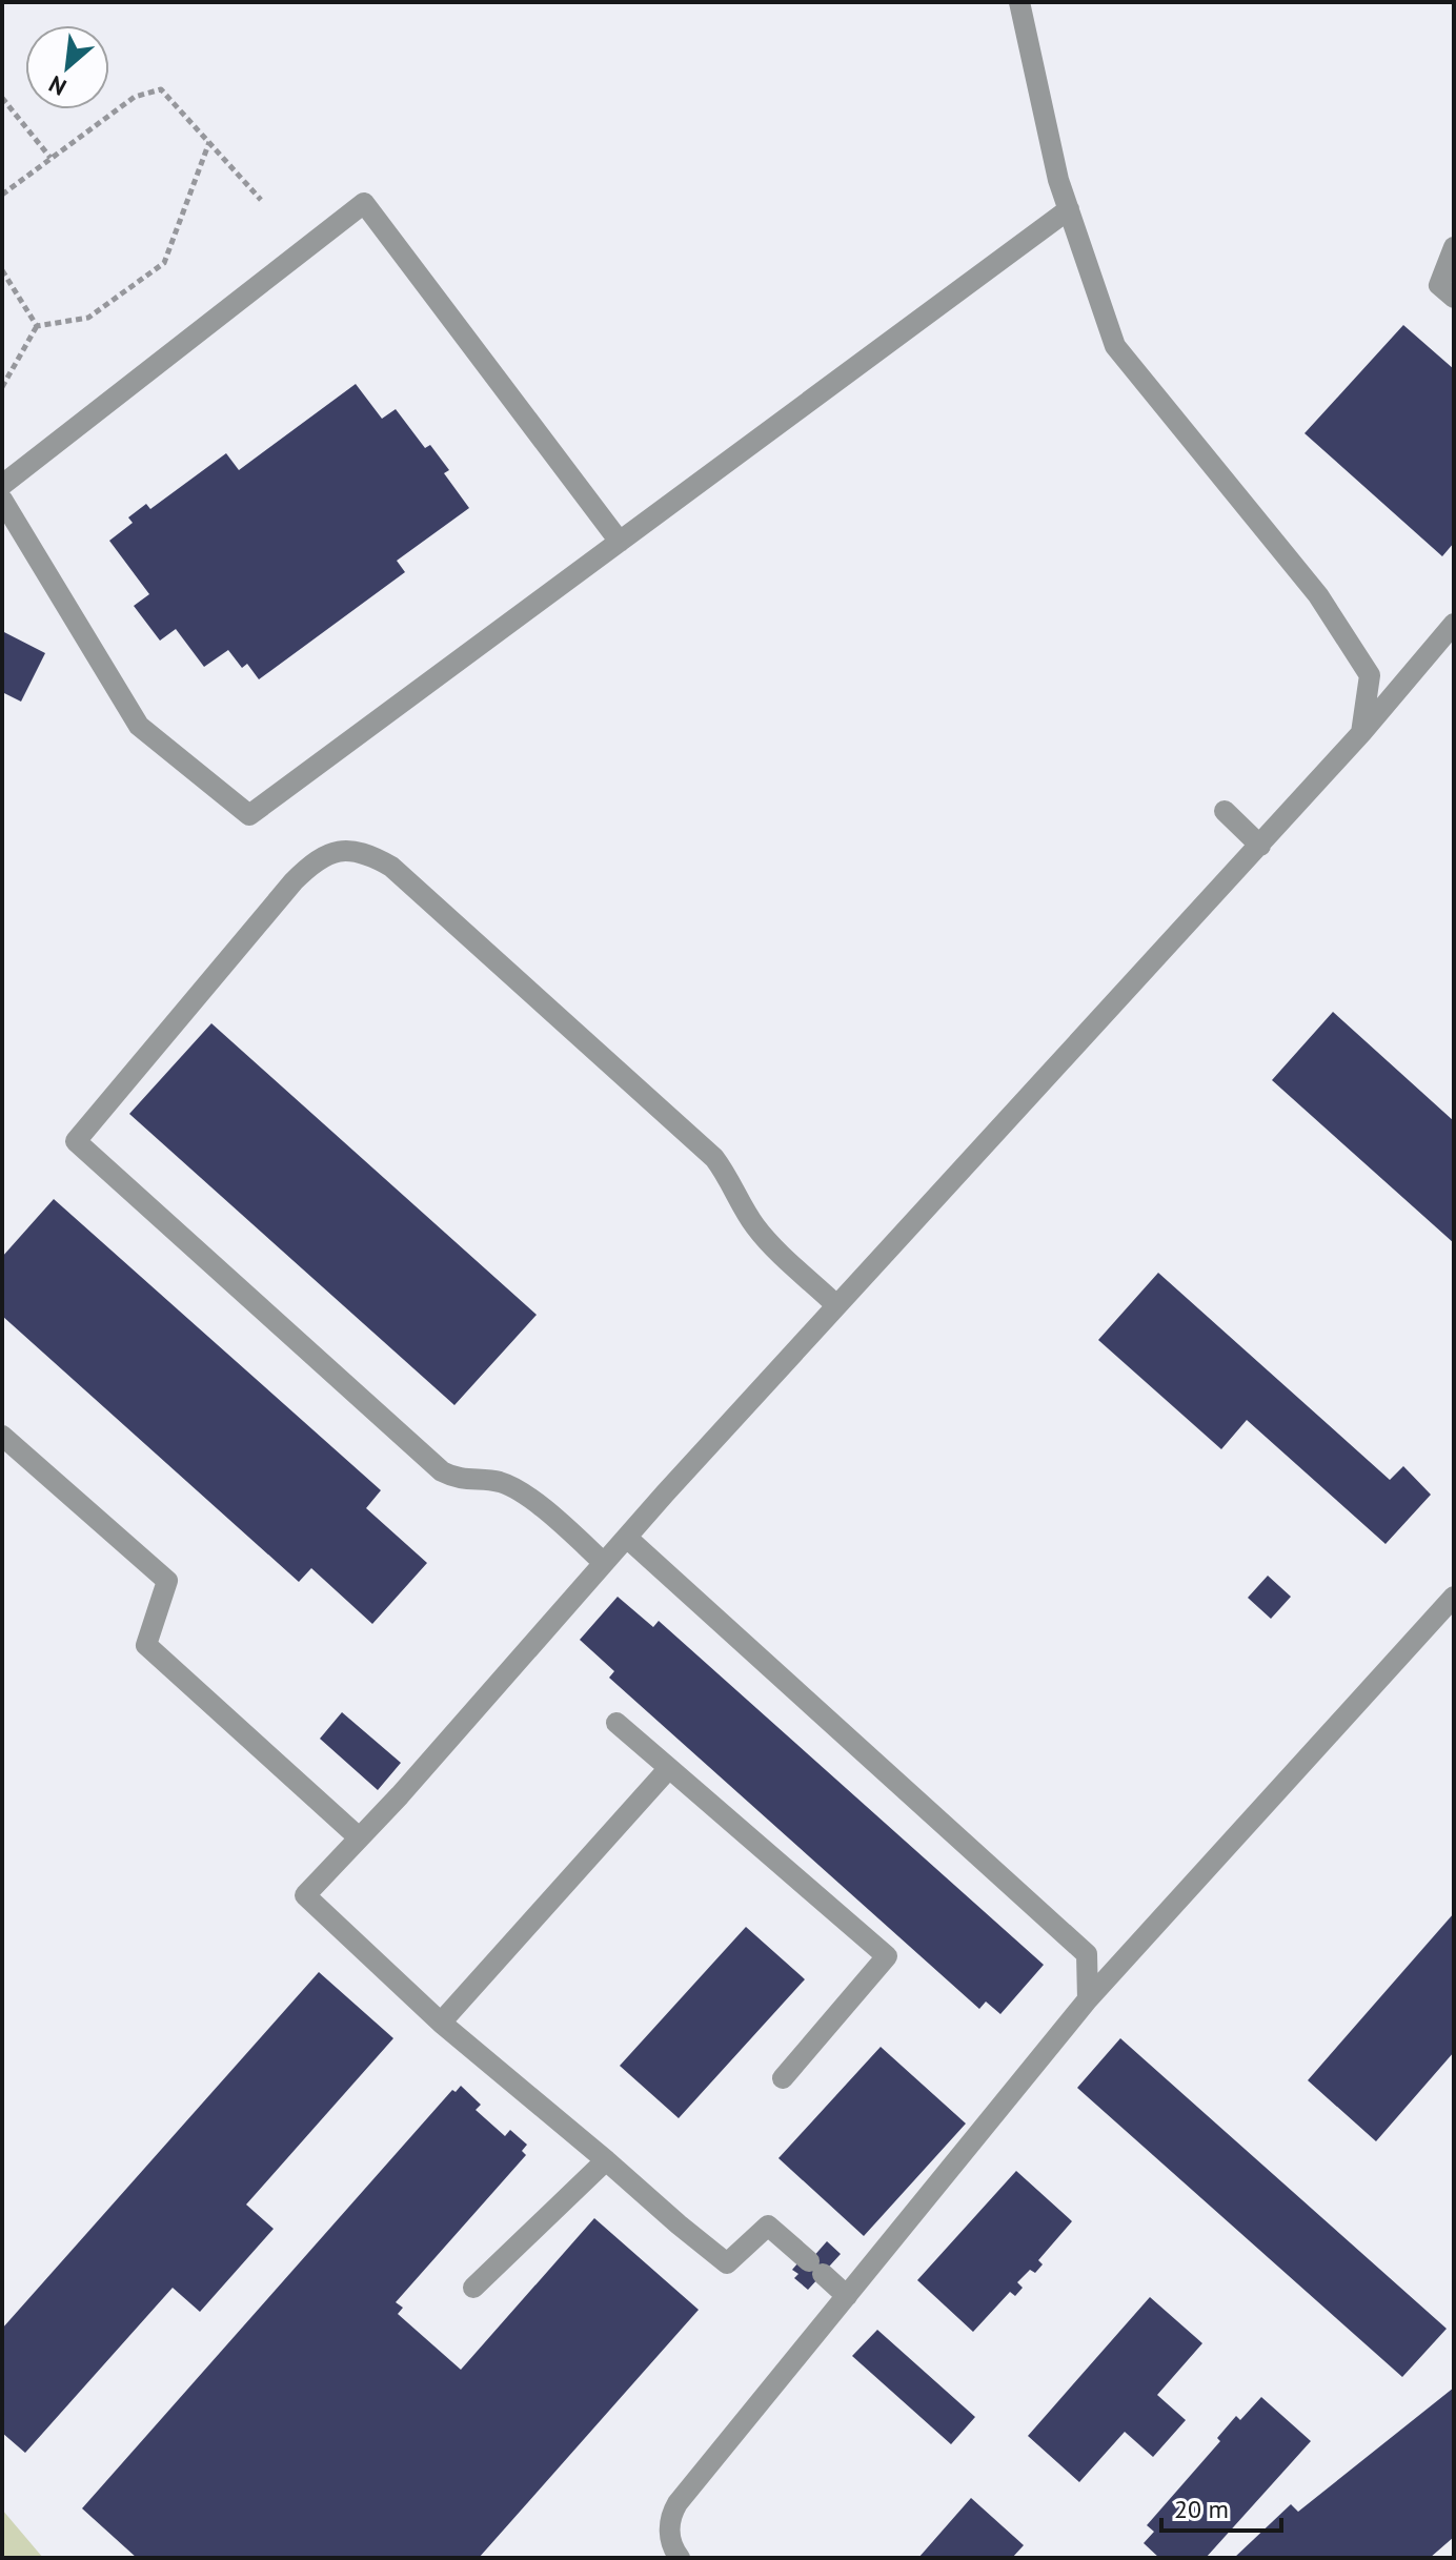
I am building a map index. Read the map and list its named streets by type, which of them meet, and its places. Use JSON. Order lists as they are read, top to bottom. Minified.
{"scale_bar":"20 m","north":"bottom left"}
